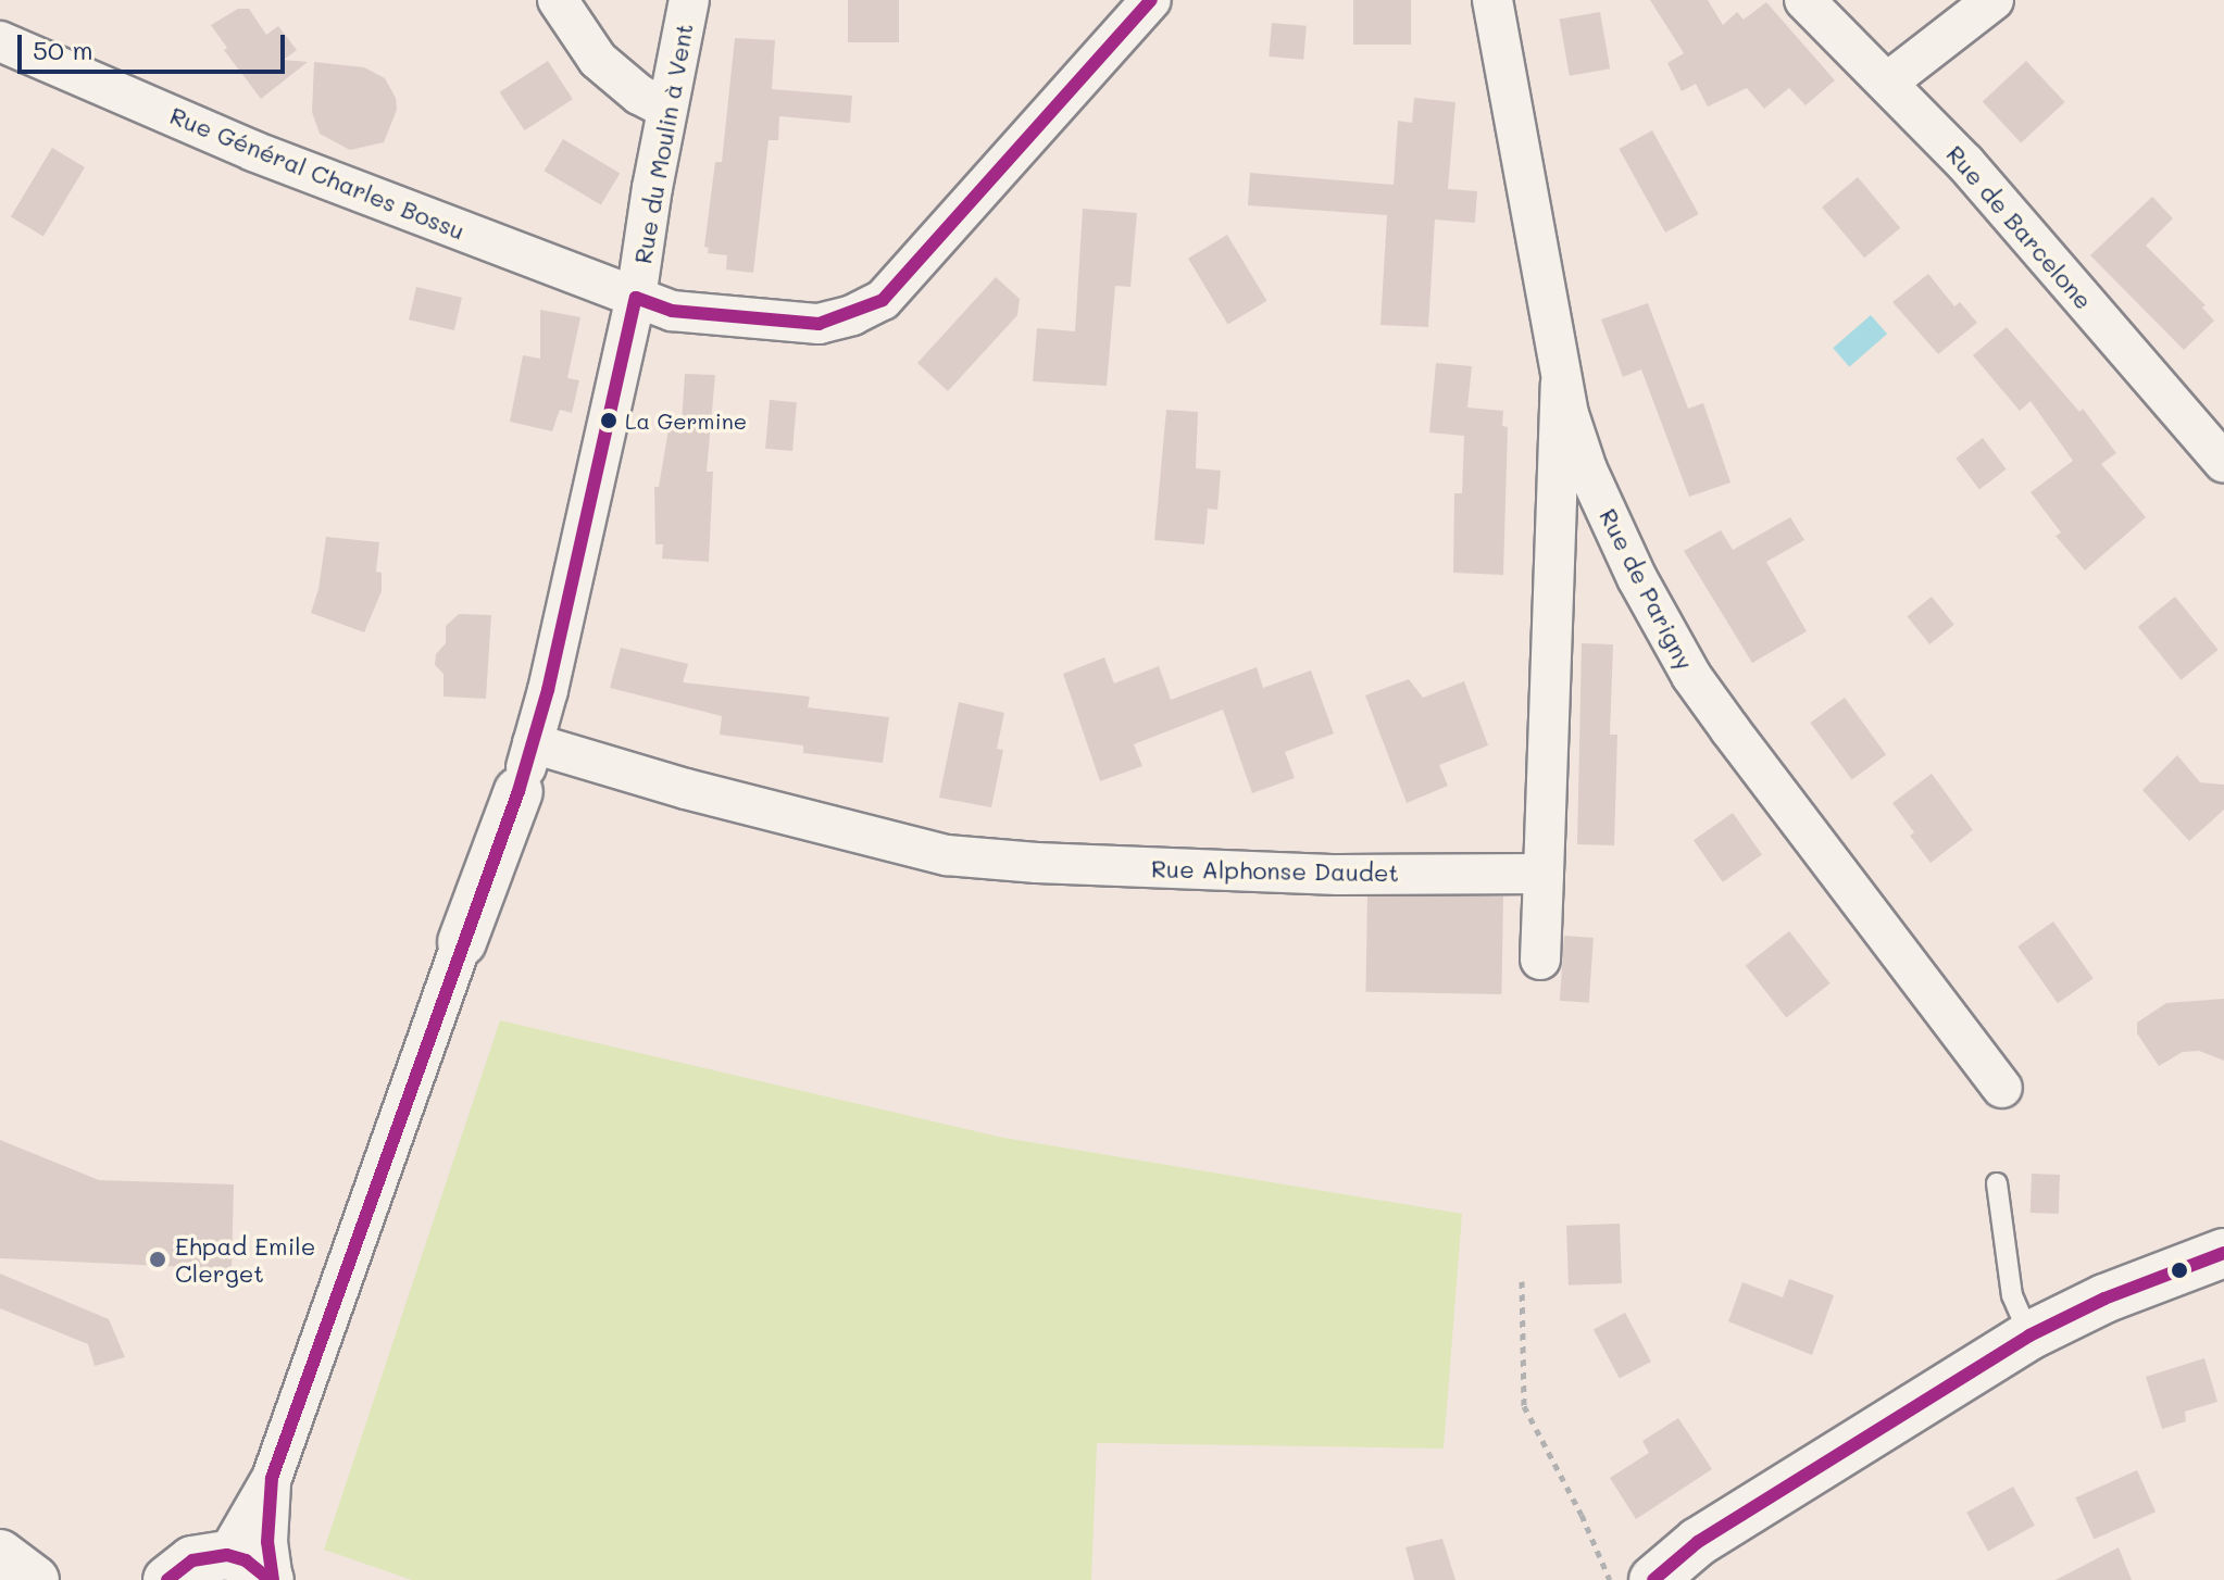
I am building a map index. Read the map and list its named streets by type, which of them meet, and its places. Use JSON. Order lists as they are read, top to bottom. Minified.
{"streets":{"street":["Rue du Moulin à Vent","Rue Général Charles Bossu","Rue de Barcelone","Rue de Parigny","Rue Alphonse Daudet"]},"crossings":[["Rue du Moulin à Vent","Rue Général Charles Bossu"],["Rue du Moulin à Vent","Rue Alphonse Daudet"]],"places":["La Germine","Ehpad Emile Clerget"],"scale_bar":"50 m"}
